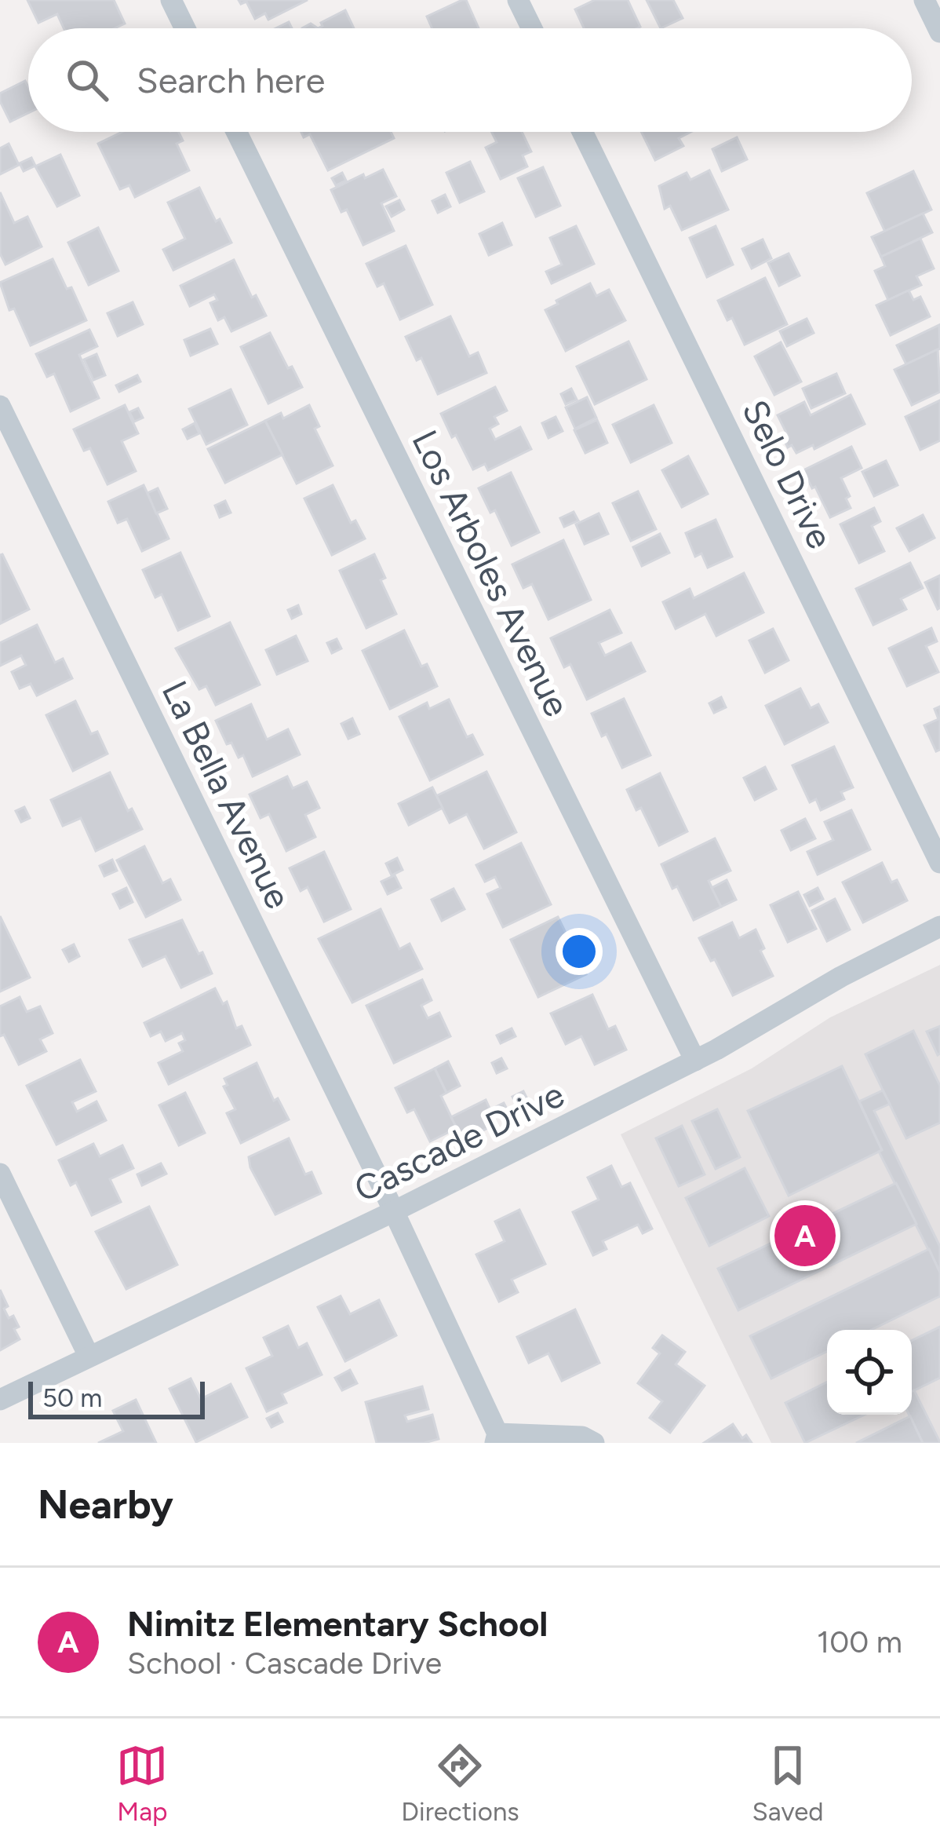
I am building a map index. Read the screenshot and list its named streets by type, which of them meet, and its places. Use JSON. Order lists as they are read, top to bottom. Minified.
{"streets":{"street":["Selo Drive","Los Arboles Avenue","La Bella Avenue","Cascade Drive"]},"crossings":[["Los Arboles Avenue","Cascade Drive"],["La Bella Avenue","Cascade Drive"]],"scale_bar":"50 m","page":{"search":"Search here","pins":"A","scale":"50 m","heading":"Nearby","list":[{"mark":"A","name":"Nimitz Elementary School","note":"School · Cascade Drive","value":"100 m"}],"nav":["Map","Directions","Saved"]}}
